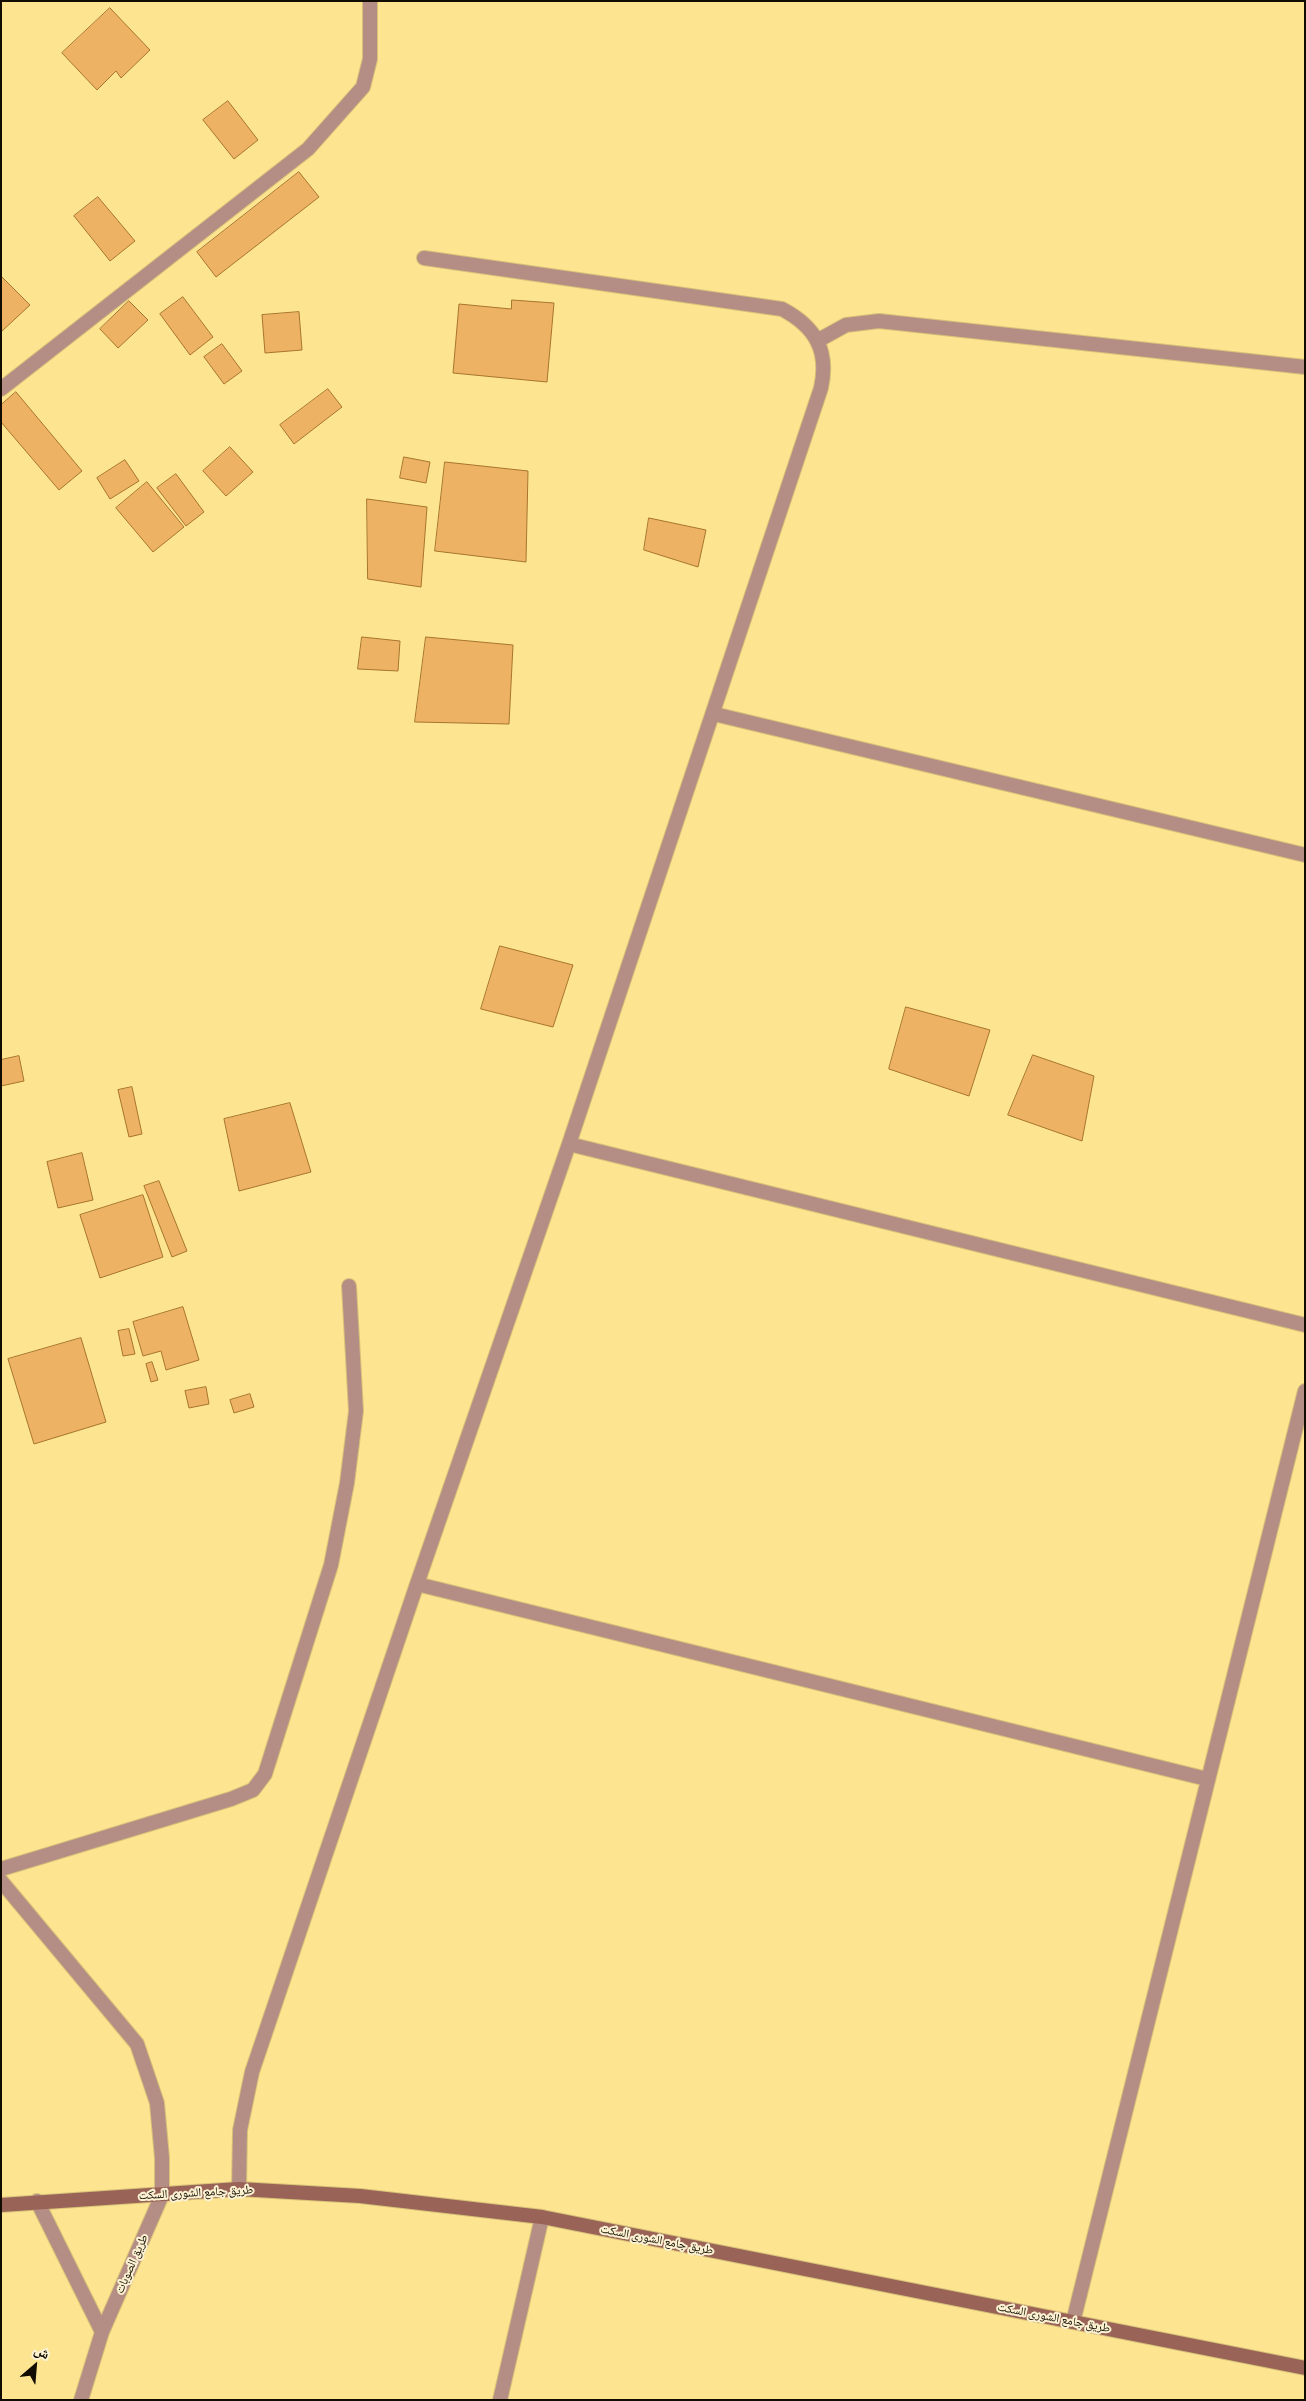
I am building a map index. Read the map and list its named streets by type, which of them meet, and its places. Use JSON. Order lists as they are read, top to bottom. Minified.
{"streets":{"main road":["طريق جامع الشورى السكت"],"street":["طريق الصوبات"]},"crossings":[["طريق جامع الشورى السكت","طريق الصوبات"]],"north":"top right"}
